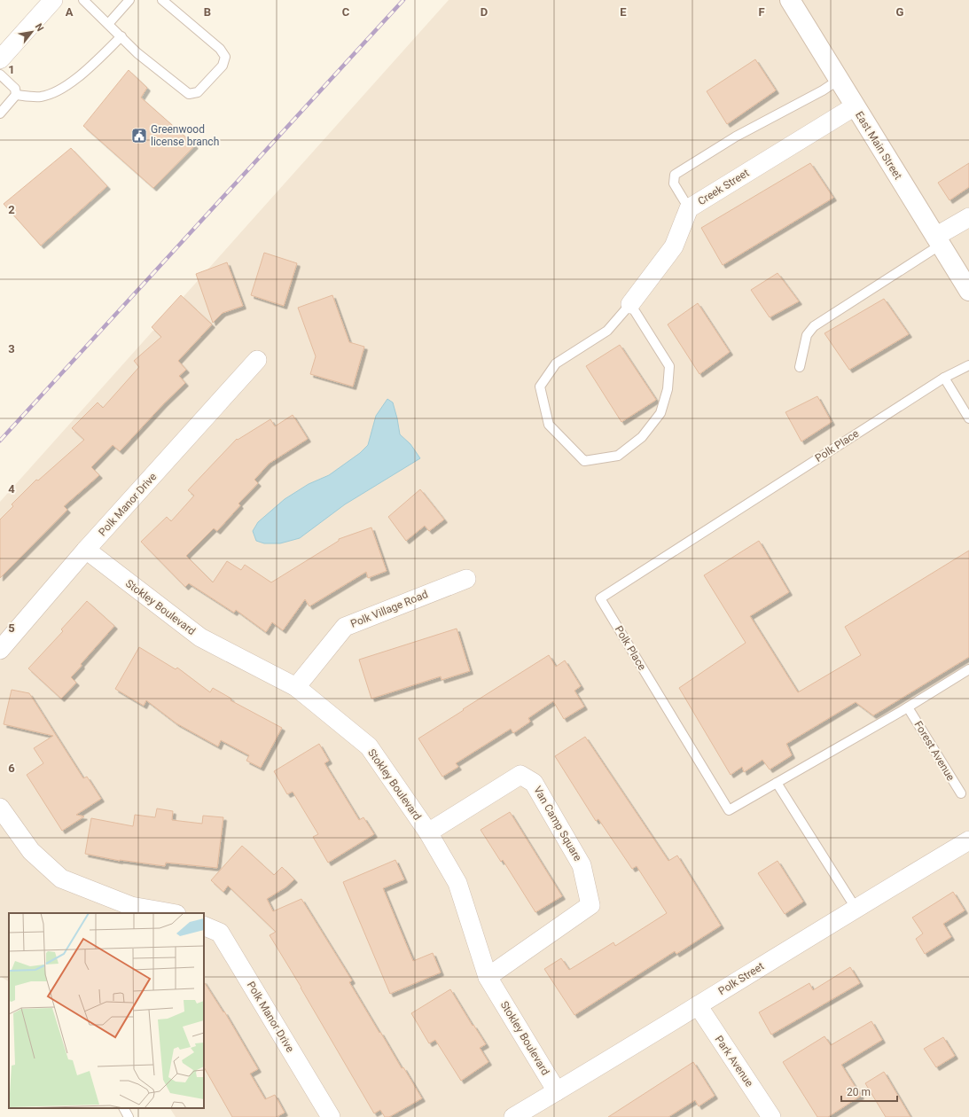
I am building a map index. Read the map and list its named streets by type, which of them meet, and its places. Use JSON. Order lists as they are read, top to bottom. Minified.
{"streets":{"main road":["East Main Street"],"street":["Creek Street","Polk Manor Drive","Stokley Boulevard","Polk Village Road","Van Camp Square","Polk Street","Park Avenue"],"lane":["Polk Place","Forest Avenue"]},"crossings":[["East Main Street","Creek Street"],["Polk Place","Forest Avenue"],["Polk Manor Drive","Stokley Boulevard"],["Stokley Boulevard","Polk Village Road"],["Stokley Boulevard","Van Camp Square"],["Stokley Boulevard","Polk Street"],["Polk Street","Park Avenue"]],"places":{"public building":["Greenwood license branch"]},"scale_bar":"20 m","north":"top right","grid":{"columns":["A","B","C","D","E","F","G"],"rows":["1","2","3","4","5","6"]}}
